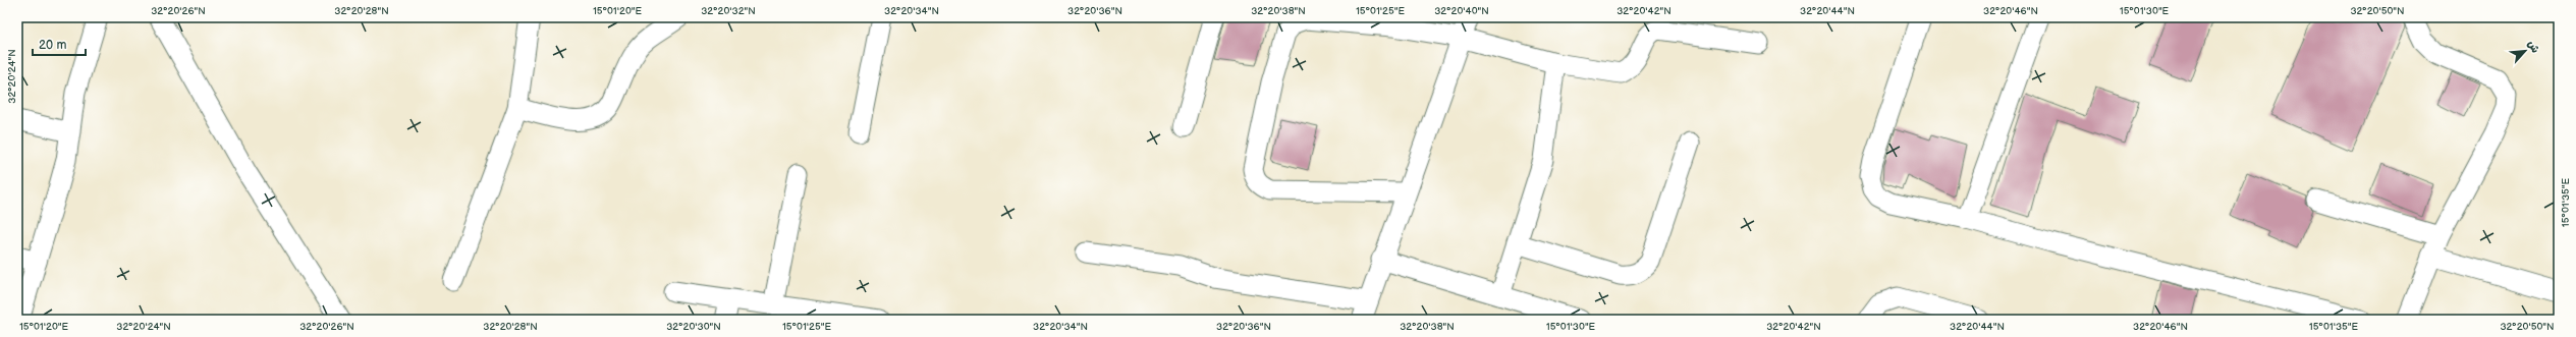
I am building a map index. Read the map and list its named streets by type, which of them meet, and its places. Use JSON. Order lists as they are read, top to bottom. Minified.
{"scale_bar":"20 m","north":"top right","coordinates":["32°20'26\"N","32°20'28\"N","15°01'20\"E","32°20'32\"N","32°20'34\"N","32°20'36\"N","32°20'38\"N","15°01'25\"E","32°20'40\"N","32°20'42\"N","32°20'44\"N","32°20'46\"N","15°01'30\"E","32°20'50\"N","32°20'24\"N","15°01'35\"E","32°20'30\"N"]}
